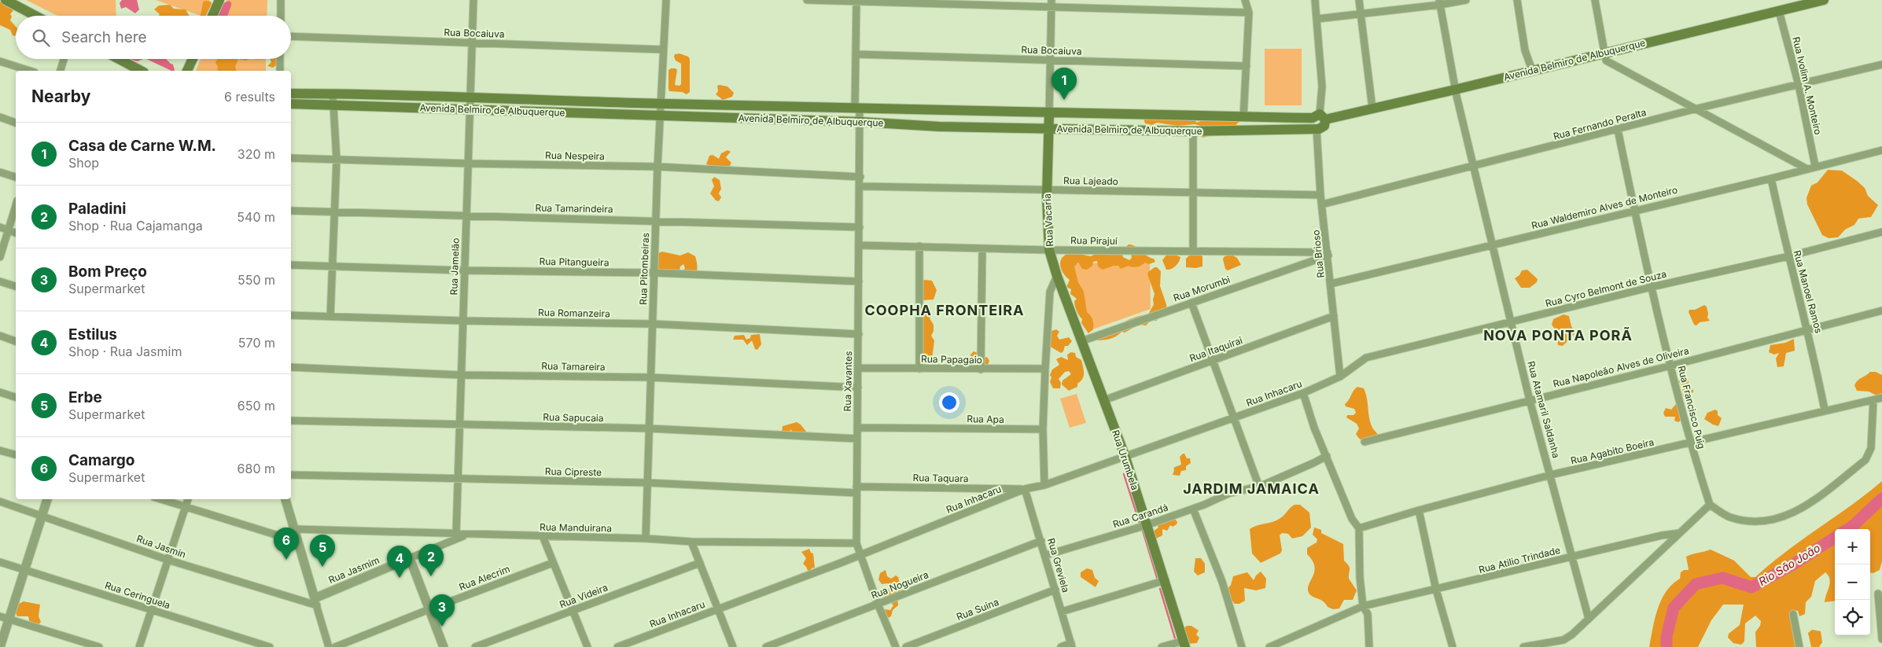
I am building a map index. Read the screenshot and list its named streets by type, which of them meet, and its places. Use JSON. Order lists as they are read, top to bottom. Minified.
{"streets":{"main road":["Avenida Belmiro de Albuquerque","Rua Vacaria","Rua Urumbela"],"street":["Rua Bocaiuva","Rua Ivolim A. Monteiro","Rua Fernando Peralta","Rua Nespeira","Rua Lajeado","Rua Waldemiro Alves de Monteiro","Rua Tamarindeira","Rua Pirajuí","Rua Brioso","Rua Pitangueira","Rua Jamelão","Rua Pitombeiras","Rua Morumbi","Rua Cyro Belmont de Souza","Rua Manoel Ramos","Rua Romanzeira","Rua Itaquirai","Rua Papagaio","Rua Tamareira","Rua Napoleão Alves de Oliveira","Rua Xavantes","Rua Inhacaru","Rua Francisco Puig","Rua Atamaril Saldanha","Rua Sapucaia","Rua Apa","Rua Agabito Boeira","Rua Cipreste","Rua Taquara","Rua Carandá","Rua Manduirana","Rua Jasmin","Rua Atilio Trindade","Rua Greviela","Rua Jasmim","Rua Alecrim","Rua Nogueira","Rua Ceringuela","Rua Videira","Rua Suina"]},"crossings":[["Rua Bocaiuva","Rua Vacaria"],["Rua Bocaiuva","Rua Jamelão"],["Rua Bocaiuva","Rua Pitombeiras"],["Rua Bocaiuva","Rua Xavantes"],["Avenida Belmiro de Albuquerque","Rua Ivolim A. Monteiro"],["Avenida Belmiro de Albuquerque","Rua Vacaria"],["Avenida Belmiro de Albuquerque","Rua Brioso"],["Avenida Belmiro de Albuquerque","Rua Jamelão"],["Avenida Belmiro de Albuquerque","Rua Pitombeiras"],["Avenida Belmiro de Albuquerque","Rua Xavantes"],["Avenida Belmiro de Albuquerque","Rua Atamaril Saldanha"],["Rua Ivolim A. Monteiro","Rua Fernando Peralta"],["Rua Ivolim A. Monteiro","Rua Waldemiro Alves de Monteiro"],["Rua Fernando Peralta","Rua Brioso"],["Rua Fernando Peralta","Rua Francisco Puig"],["Rua Fernando Peralta","Rua Atamaril Saldanha"],["Rua Nespeira","Rua Jamelão"],["Rua Nespeira","Rua Pitombeiras"],["Rua Nespeira","Rua Xavantes"],["Rua Lajeado","Rua Vacaria"],["Rua Lajeado","Rua Brioso"],["Rua Lajeado","Rua Xavantes"],["Rua Waldemiro Alves de Monteiro","Rua Brioso"],["Rua Waldemiro Alves de Monteiro","Rua Manoel Ramos"],["Rua Waldemiro Alves de Monteiro","Rua Francisco Puig"],["Rua Waldemiro Alves de Monteiro","Rua Atamaril Saldanha"],["Rua Tamarindeira","Rua Jamelão"],["Rua Tamarindeira","Rua Pitombeiras"],["Rua Tamarindeira","Rua Xavantes"],["Rua Vacaria","Rua Pirajuí"],["Rua Vacaria","Rua Urumbela"],["Rua Pirajuí","Rua Brioso"],["Rua Pirajuí","Rua Morumbi"],["Rua Pirajuí","Rua Xavantes"],["Rua Brioso","Rua Morumbi"],["Rua Brioso","Rua Cyro Belmont de Souza"],["Rua Brioso","Rua Itaquirai"],["Rua Brioso","Rua Inhacaru"],["Rua Pitangueira","Rua Jamelão"],["Rua Pitangueira","Rua Pitombeiras"],["Rua Pitangueira","Rua Xavantes"],["Rua Jamelão","Rua Romanzeira"],["Rua Jamelão","Rua Tamareira"],["Rua Jamelão","Rua Sapucaia"],["Rua Jamelão","Rua Cipreste"],["Rua Jamelão","Rua Manduirana"],["Rua Pitombeiras","Rua Romanzeira"],["Rua Pitombeiras","Rua Tamareira"],["Rua Pitombeiras","Rua Sapucaia"],["Rua Pitombeiras","Rua Cipreste"],["Rua Pitombeiras","Rua Manduirana"],["Rua Morumbi","Rua Urumbela"],["Rua Cyro Belmont de Souza","Rua Manoel Ramos"],["Rua Cyro Belmont de Souza","Rua Inhacaru"],["Rua Cyro Belmont de Souza","Rua Francisco Puig"],["Rua Cyro Belmont de Souza","Rua Atamaril Saldanha"],["Rua Manoel Ramos","Rua Napoleão Alves de Oliveira"],["Rua Manoel Ramos","Rua Agabito Boeira"],["Rua Romanzeira","Rua Xavantes"],["Rua Itaquirai","Rua Urumbela"],["Rua Papagaio","Rua Xavantes"],["Rua Tamareira","Rua Xavantes"],["Rua Napoleão Alves de Oliveira","Rua Francisco Puig"],["Rua Napoleão Alves de Oliveira","Rua Atamaril Saldanha"],["Rua Xavantes","Rua Inhacaru"],["Rua Xavantes","Rua Sapucaia"],["Rua Xavantes","Rua Apa"],["Rua Xavantes","Rua Cipreste"],["Rua Xavantes","Rua Taquara"],["Rua Xavantes","Rua Manduirana"],["Rua Xavantes","Rua Nogueira"],["Rua Inhacaru","Rua Urumbela"],["Rua Inhacaru","Rua Taquara"],["Rua Inhacaru","Rua Greviela"],["Rua Francisco Puig","Rua Agabito Boeira"],["Rua Atamaril Saldanha","Rua Agabito Boeira"],["Rua Atamaril Saldanha","Rua Atilio Trindade"],["Rua Urumbela","Rua Carandá"],["Rua Cipreste","Rua Taquara"],["Rua Taquara","Rua Greviela"],["Rua Carandá","Rua Greviela"],["Rua Manduirana","Rua Jasmim"],["Rua Jasmin","Rua Jasmim"],["Rua Greviela","Rua Nogueira"],["Rua Greviela","Rua Suina"]],"districts":["COOPHA FRONTEIRA","NOVA PONTA PORÃ","JARDIM JAMAICA"],"water":["Rio São João"],"page":{"search":"Search here","pins":["1","6","5","2","4","3"],"heading":["Nearby","6 results"],"list":[{"mark":"1","name":"Casa de Carne W.M.","note":"Shop","value":"320 m"},{"mark":"2","name":"Paladini","note":"Shop · Rua Cajamanga","value":"540 m"},{"mark":"3","name":"Bom Preço","note":"Supermarket","value":"550 m"},{"mark":"4","name":"Estilus","note":"Shop · Rua Jasmim","value":"570 m"},{"mark":"5","name":"Erbe","note":"Supermarket","value":"650 m"},{"mark":"6","name":"Camargo","note":"Supermarket","value":"680 m"}],"map_buttons":["+","−"]}}
